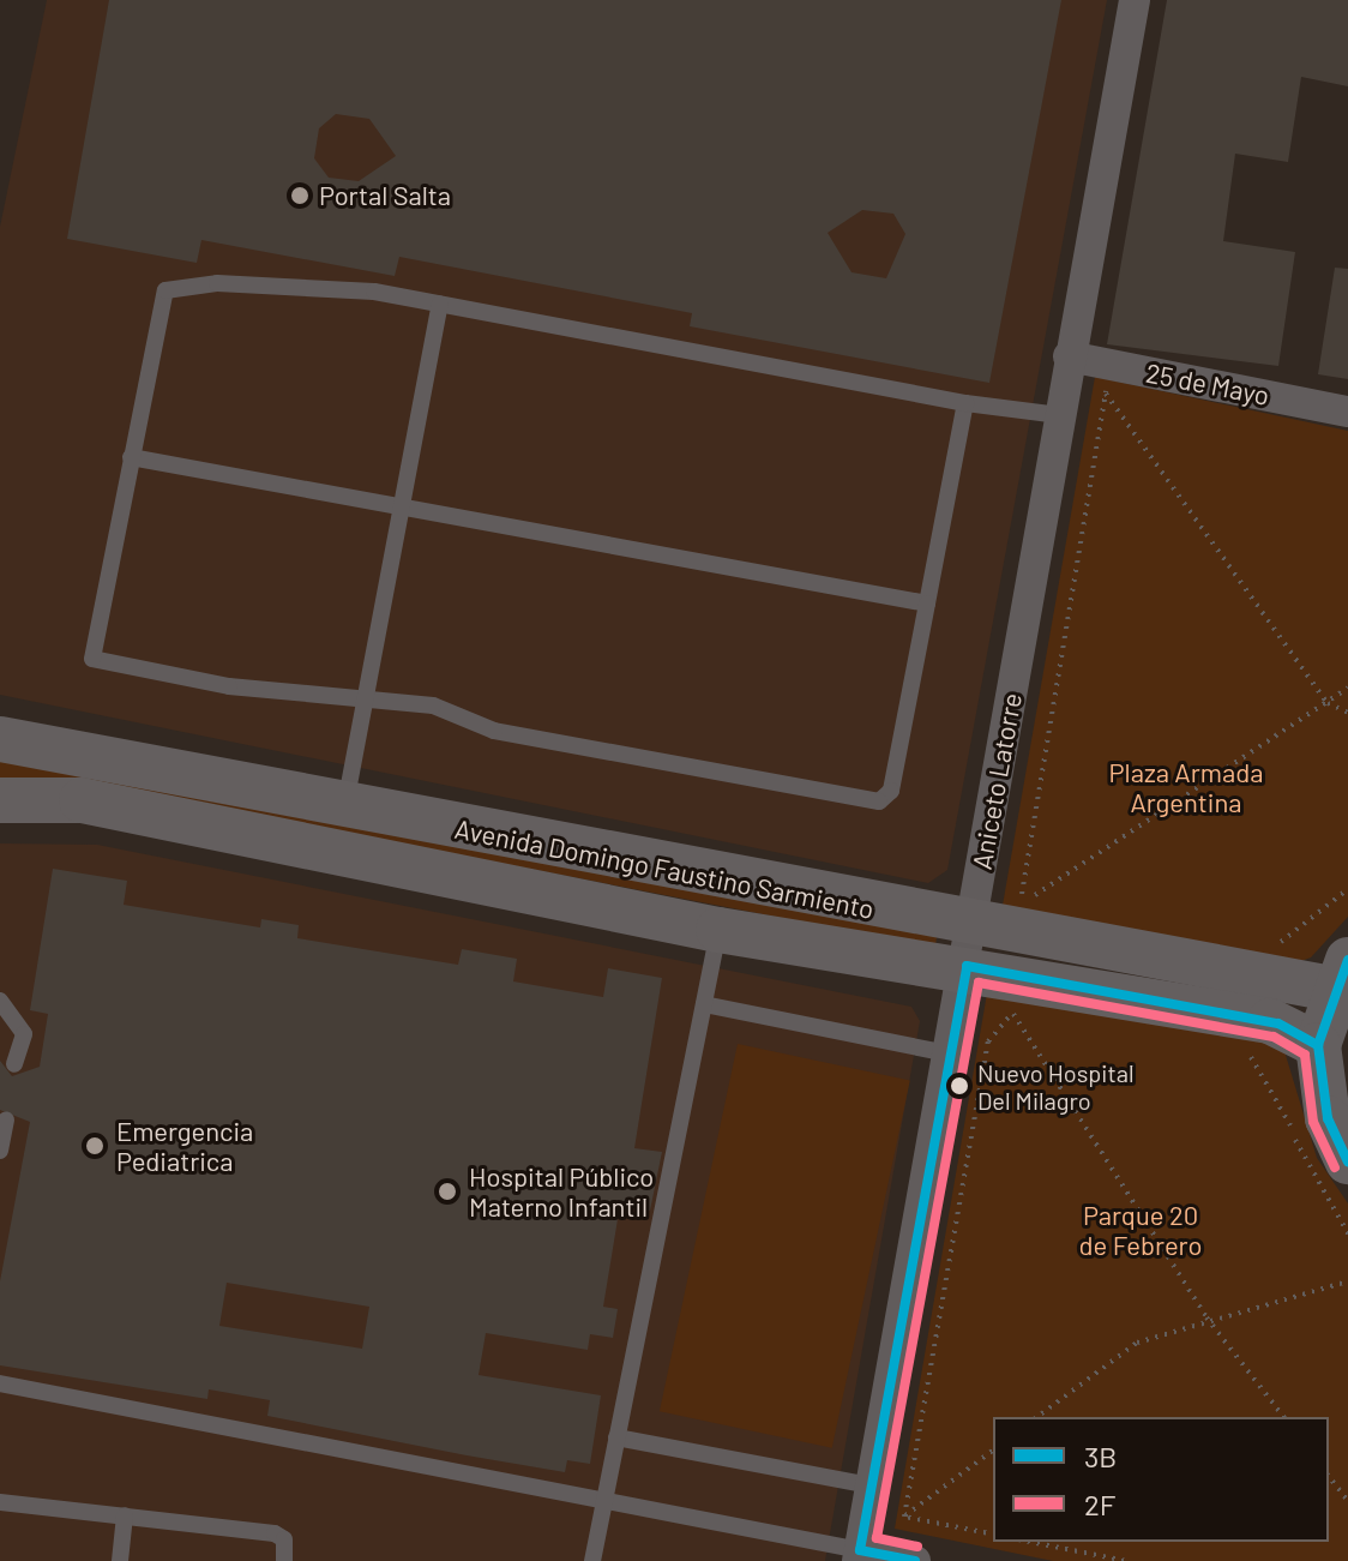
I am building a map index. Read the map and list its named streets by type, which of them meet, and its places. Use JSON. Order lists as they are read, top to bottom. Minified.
{"streets":{"main road":["Avenida Domingo Faustino Sarmiento"],"street":["25 de Mayo","Aniceto Latorre"]},"crossings":[["25 de Mayo","Aniceto Latorre"],["Aniceto Latorre","Avenida Domingo Faustino Sarmiento"]],"parks":["Plaza Armada Argentina","Parque 20 de Febrero"],"places":["Portal Salta","Nuevo Hospital Del Milagro","Emergencia Pediatrica","Hospital Público Materno Infantil"],"lines":["transit line 3B","transit line 2F"],"legend":["3B","2F"]}
